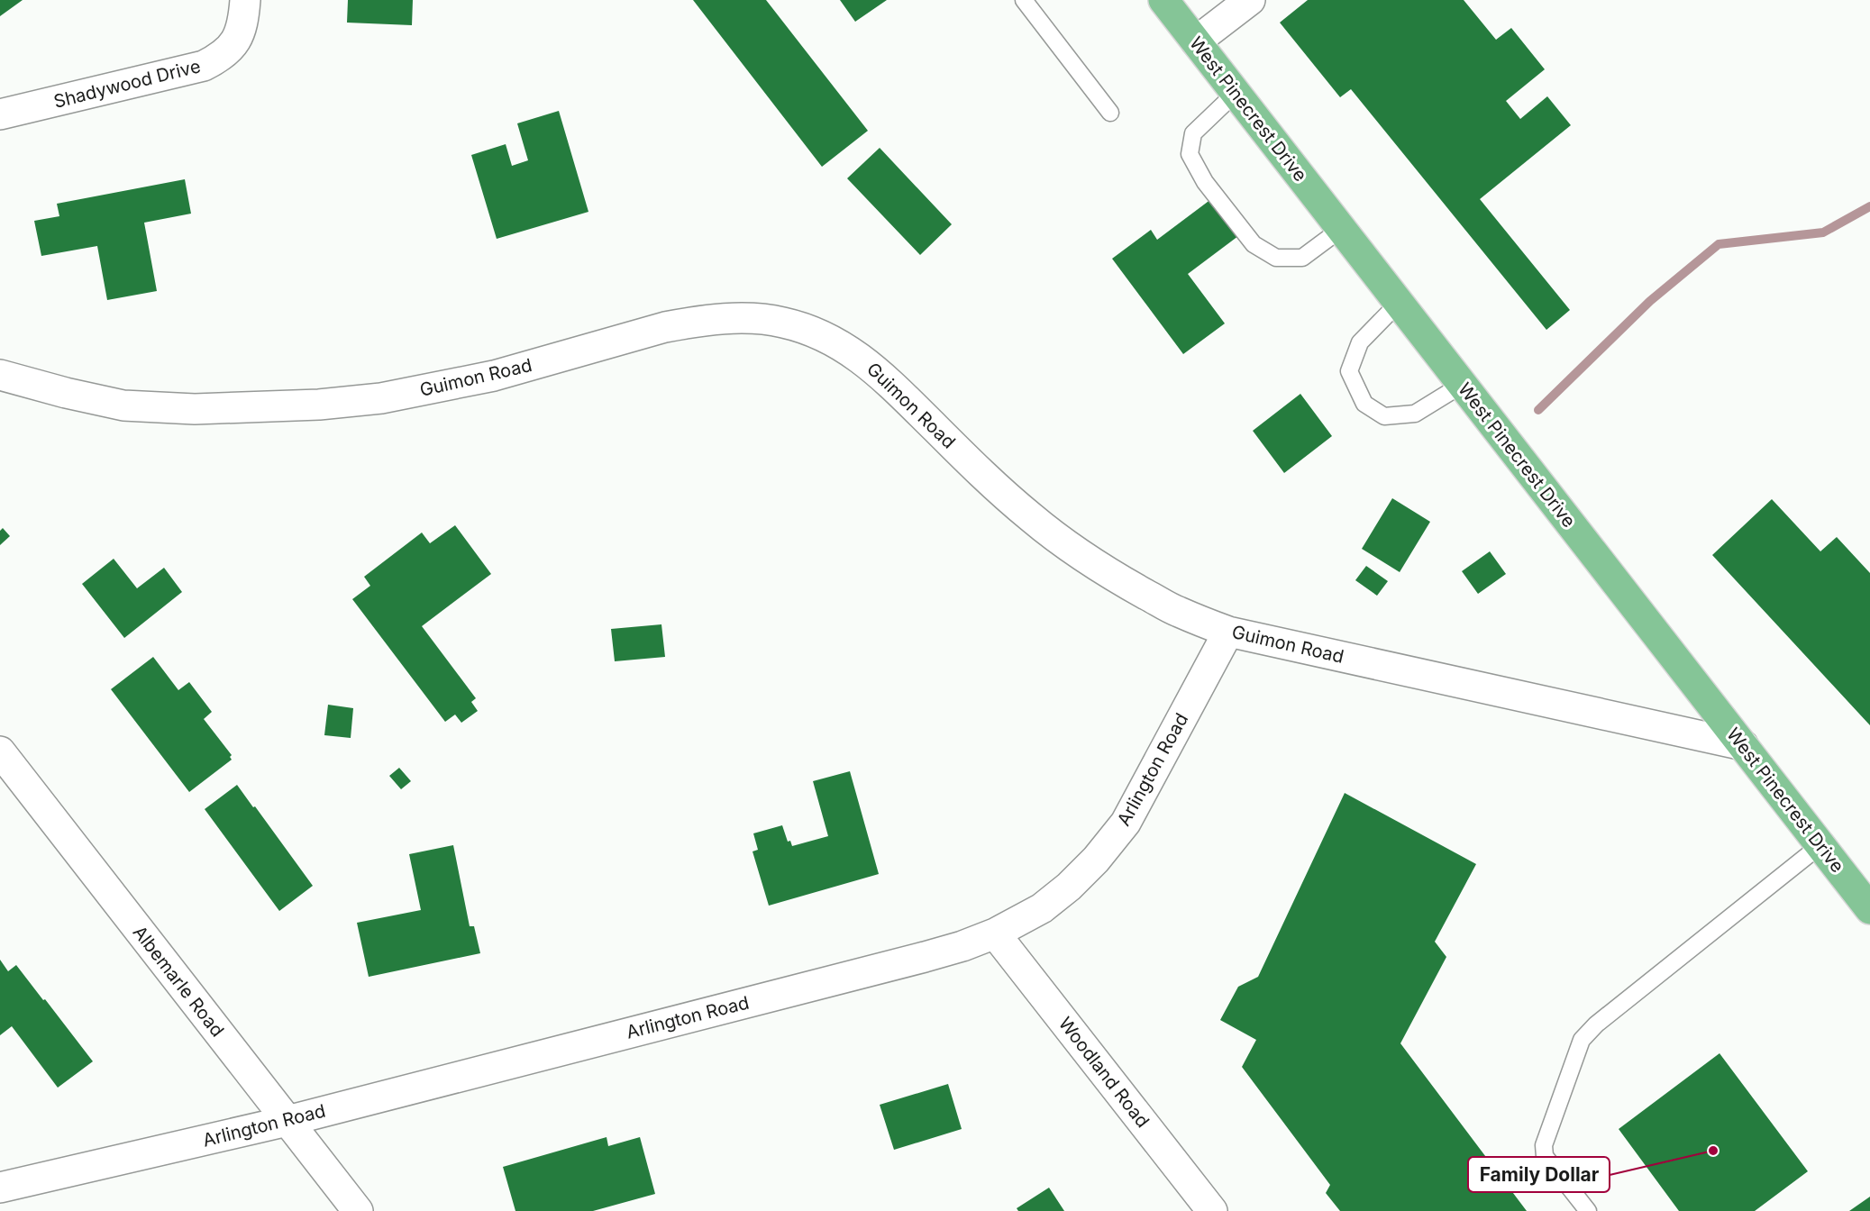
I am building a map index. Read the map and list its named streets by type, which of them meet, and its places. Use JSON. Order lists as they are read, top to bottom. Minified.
{"streets":{"main road":["West Pinecrest Drive"],"street":["Shadywood Drive","Guimon Road","Arlington Road","Albemarle Road","Woodland Road"]},"crossings":[["West Pinecrest Drive","Guimon Road"],["Guimon Road","Arlington Road"],["Arlington Road","Albemarle Road"],["Arlington Road","Woodland Road"]],"places":["Family Dollar"]}
